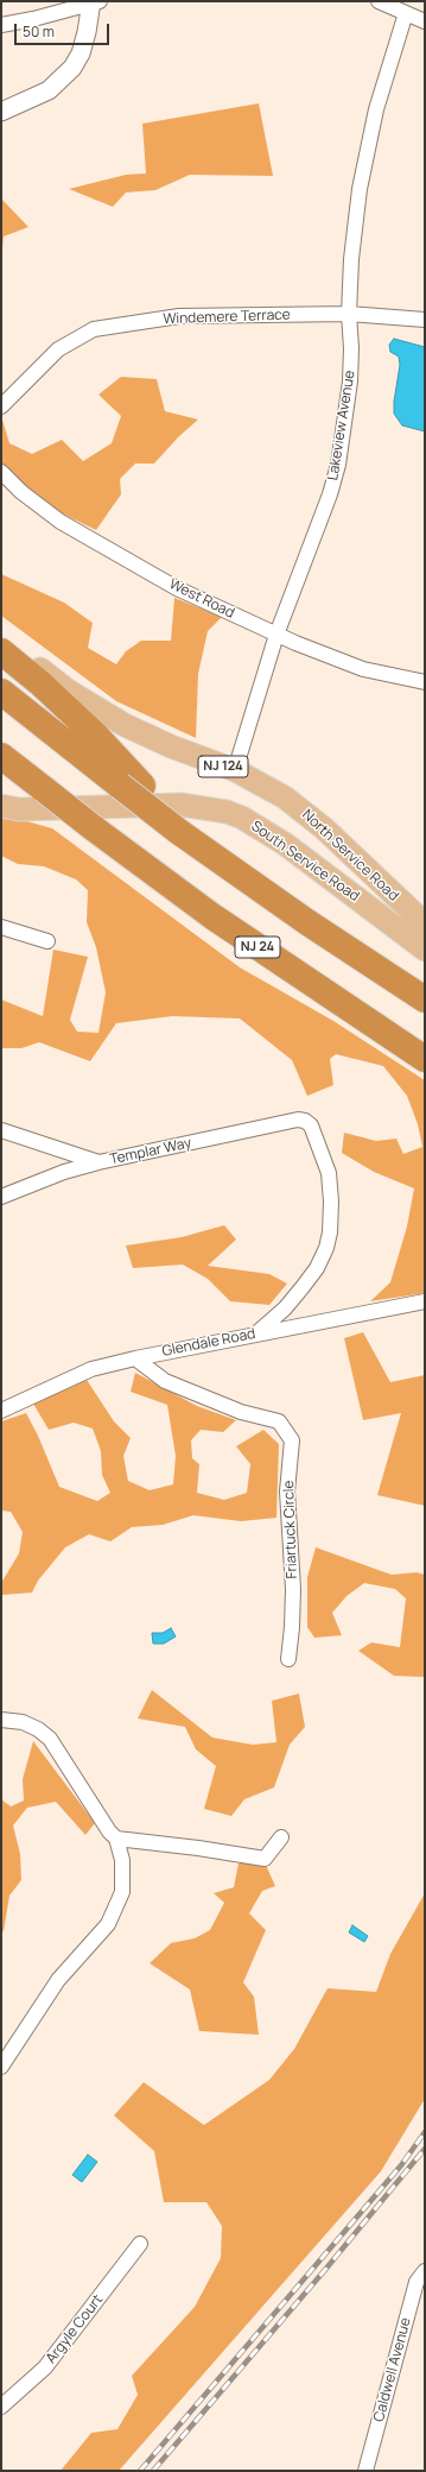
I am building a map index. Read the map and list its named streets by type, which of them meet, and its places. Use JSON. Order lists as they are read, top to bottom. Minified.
{"streets":{"highway":["NJ 24"],"main road":["NJ 124","North Service Road","South Service Road"],"street":["Windemere Terrace","Lakeview Avenue","West Road","Templar Way","Glendale Road","Friartuck Circle","Argyle Court","Caldwell Avenue"]},"crossings":[["Windemere Terrace","Lakeview Avenue"],["Lakeview Avenue","West Road"],["Lakeview Avenue","North Service Road"],["Templar Way","Glendale Road"],["Glendale Road","Friartuck Circle"]],"scale_bar":"50 m"}
